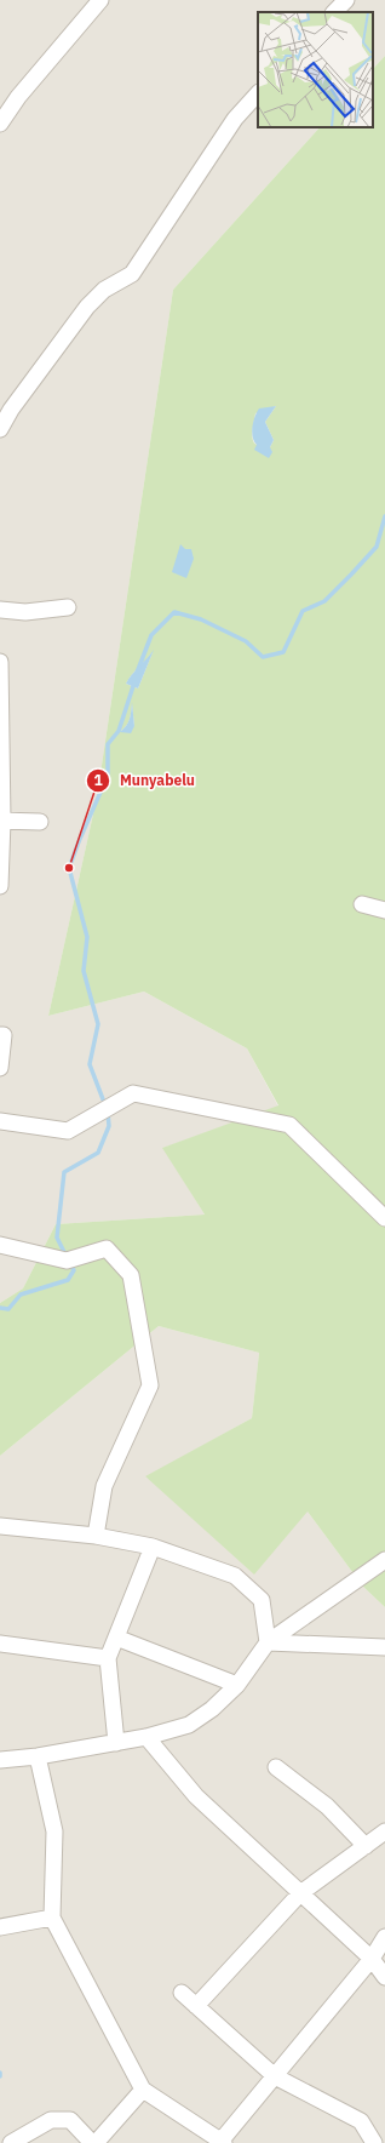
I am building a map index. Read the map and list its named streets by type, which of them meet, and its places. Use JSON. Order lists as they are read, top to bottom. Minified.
{"places":["Munyabelu"]}
